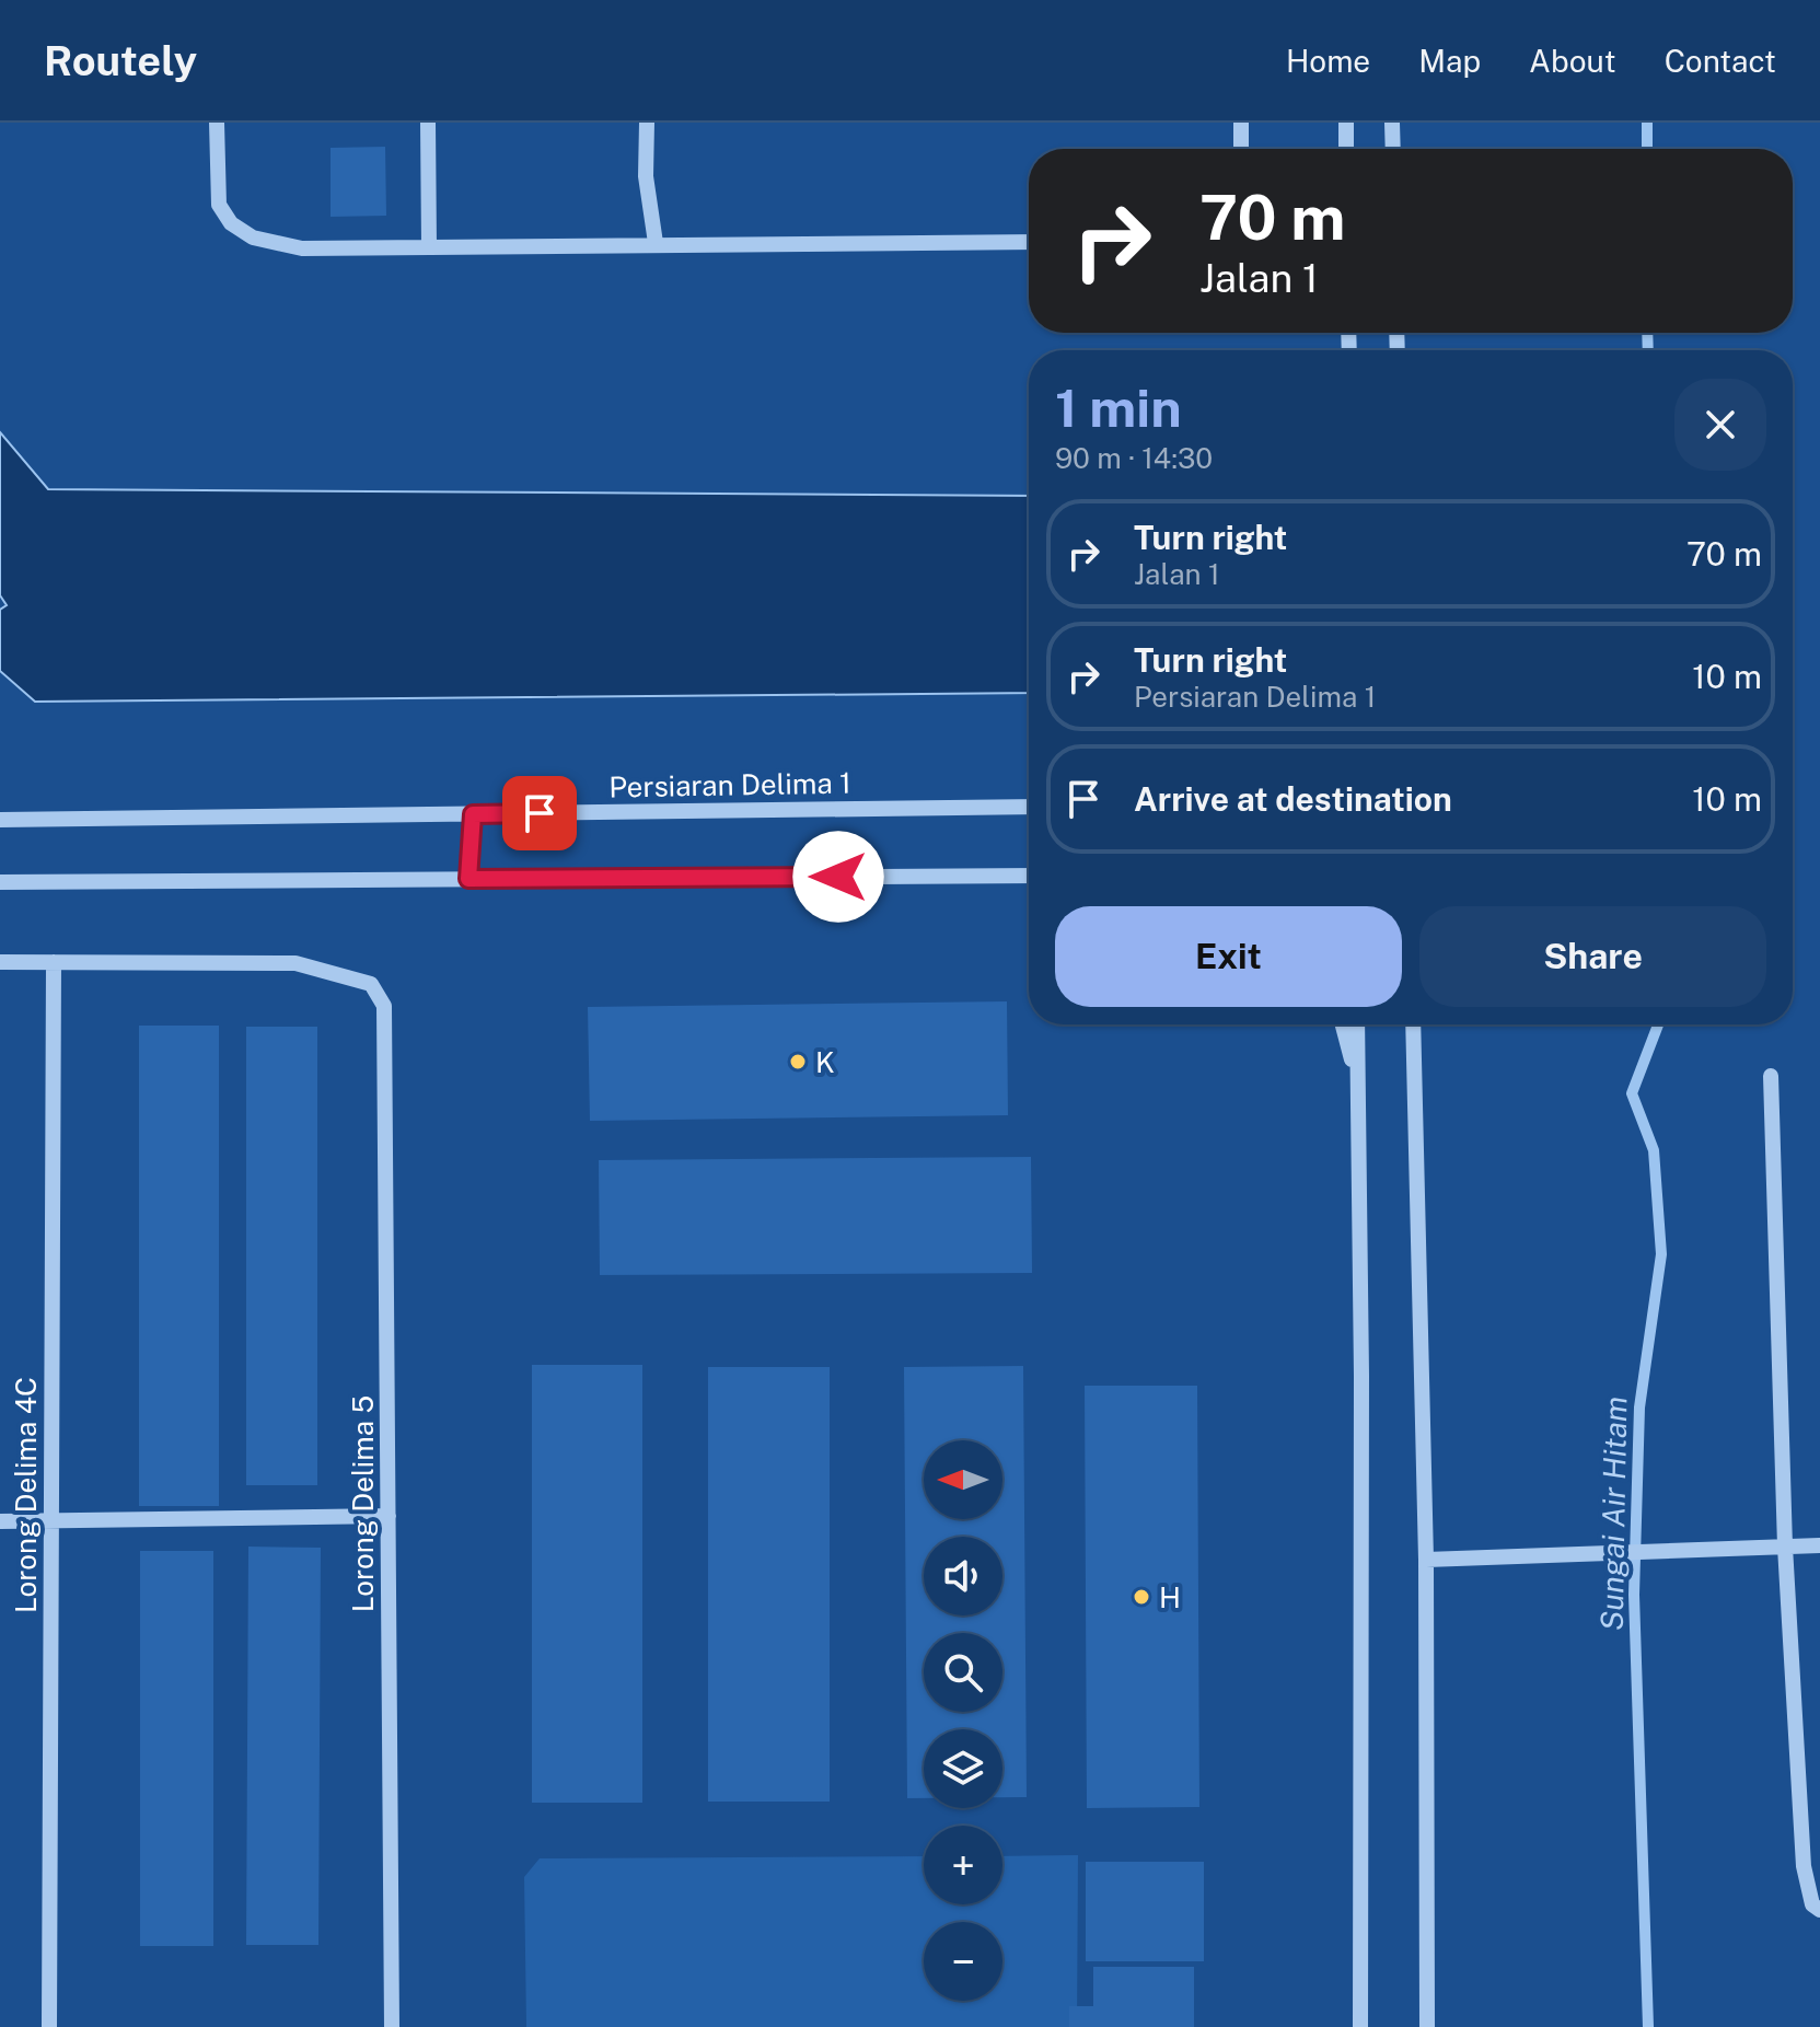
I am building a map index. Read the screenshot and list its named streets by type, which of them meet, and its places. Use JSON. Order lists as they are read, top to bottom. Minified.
{"streets":{"street":["Persiaran Delima 1","Lorong Delima 4C","Lorong Delima 5"]},"crossings":[["Lorong Delima 4C","Lorong Delima 5"]],"water":["Sungai Air Hitam"],"places":["K","H"],"north":"left","page":{"header":"Routely","nav":["Home","Map","About","Contact"],"turn":["70 m","Jalan 1"],"heading":["1 min","90 m · 14:30"],"list":[{"name":"Turn right","note":"Jalan 1","value":"70 m"},{"name":"Turn right","note":"Persiaran Delima 1","value":"10 m"},{"name":"Arrive at destination","value":"10 m"}],"buttons":["Exit","Share"],"map_buttons":["+","−"]}}
